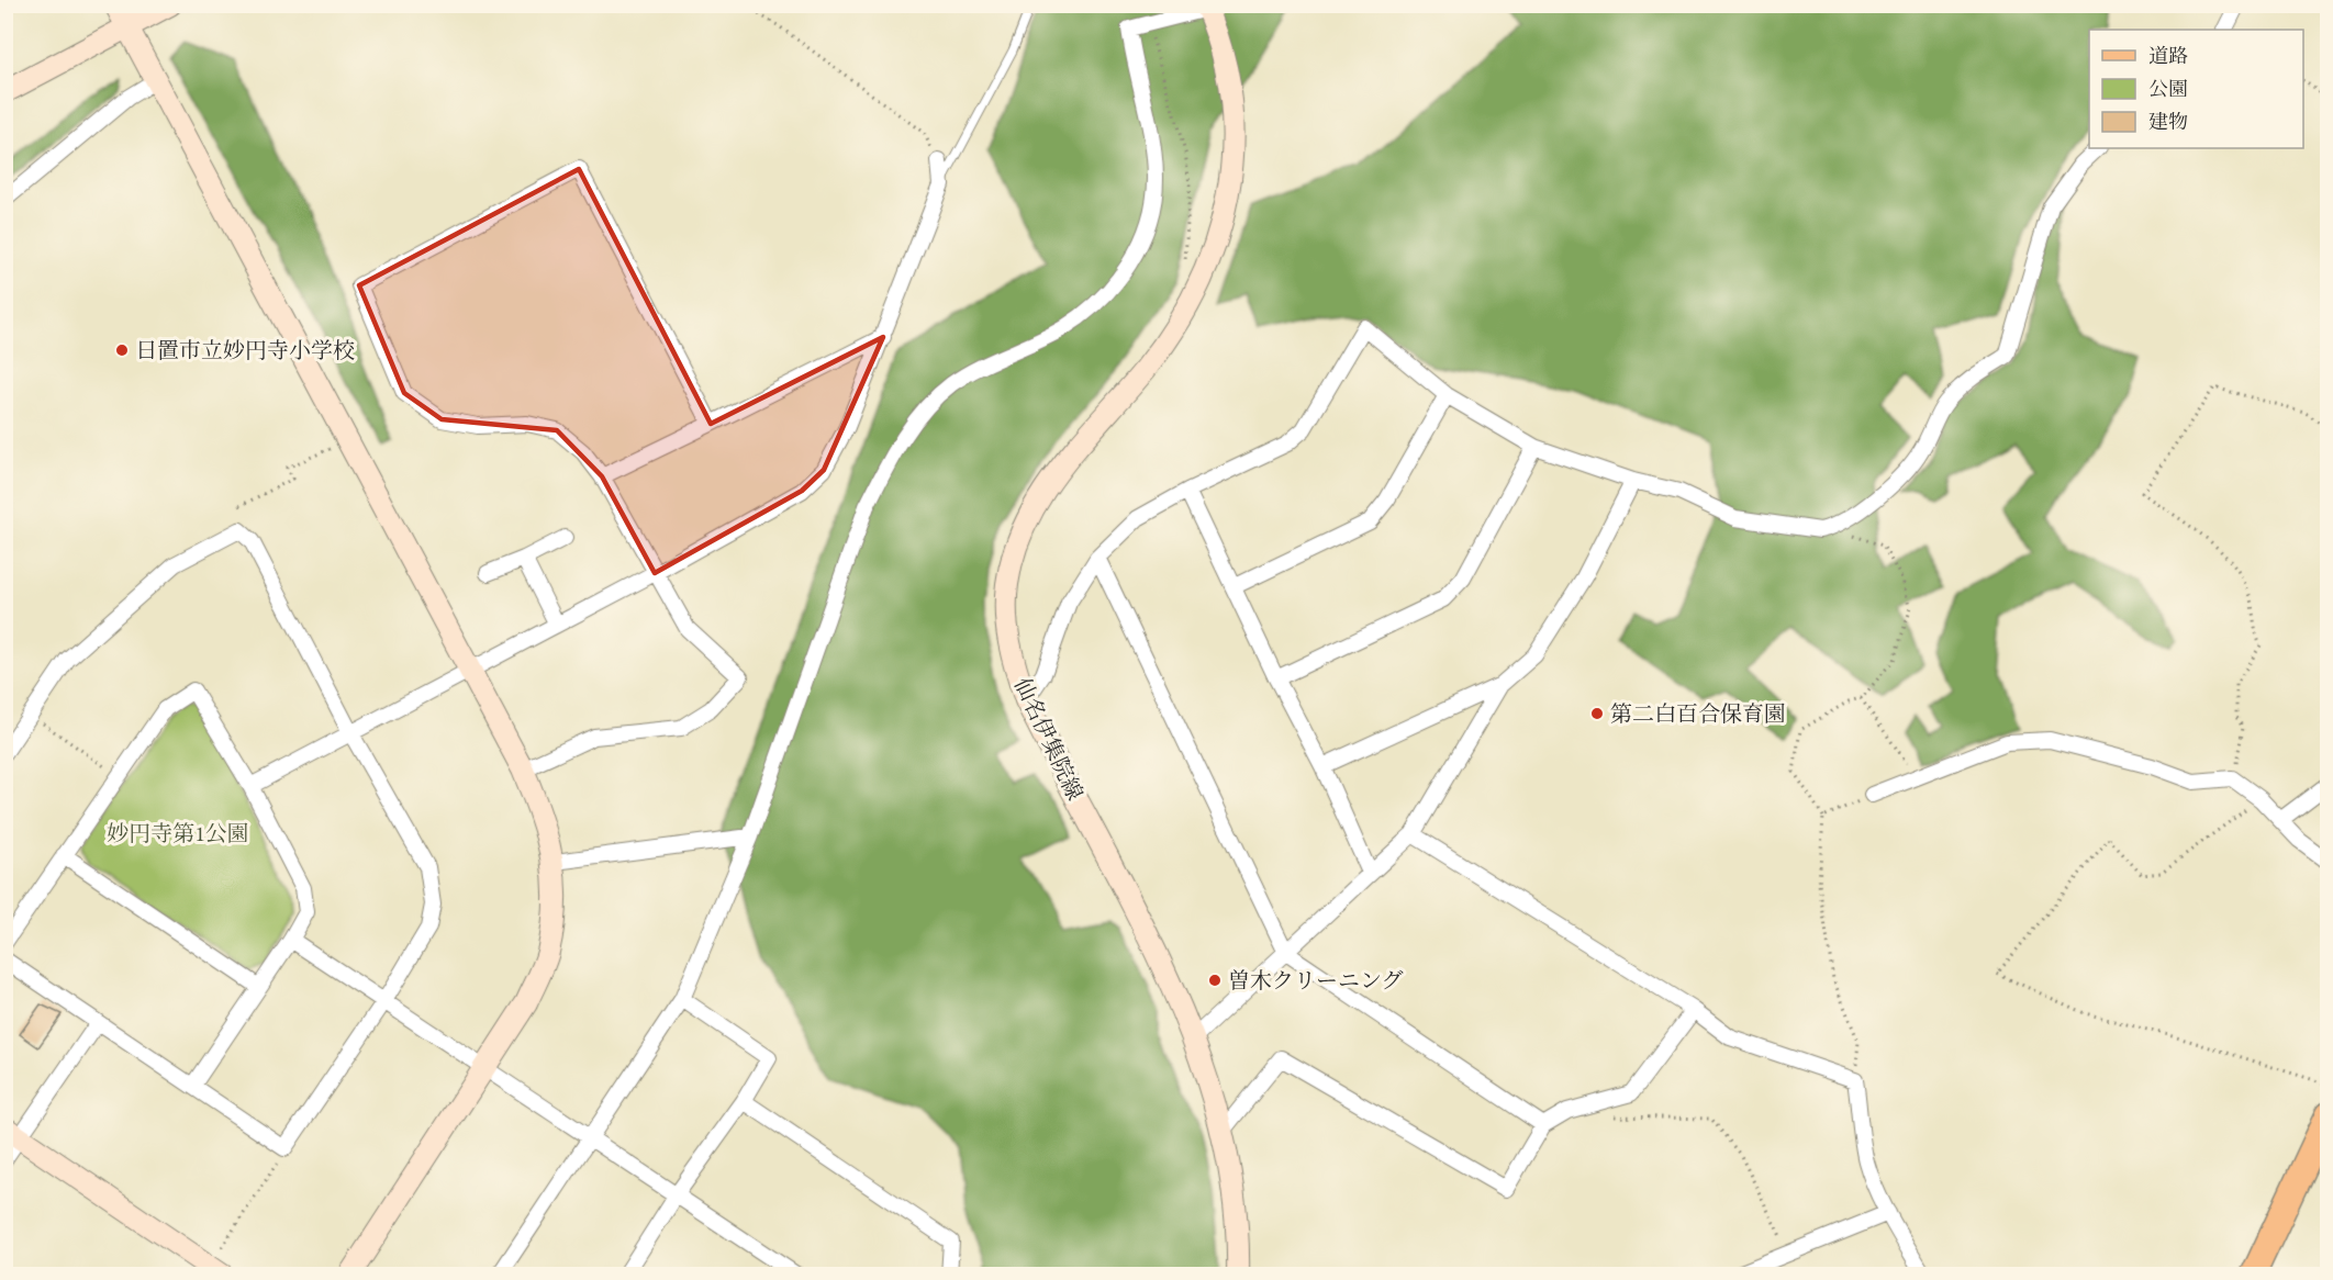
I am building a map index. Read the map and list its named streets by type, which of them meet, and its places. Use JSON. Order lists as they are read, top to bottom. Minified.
{"streets":{"street":["仙名伊集院線"]},"parks":["妙円寺第1公園"],"places":["日置市立妙円寺小学校","第二白百合保育園","曽木クリーニング"],"legend":["道路","公園","建物"]}
